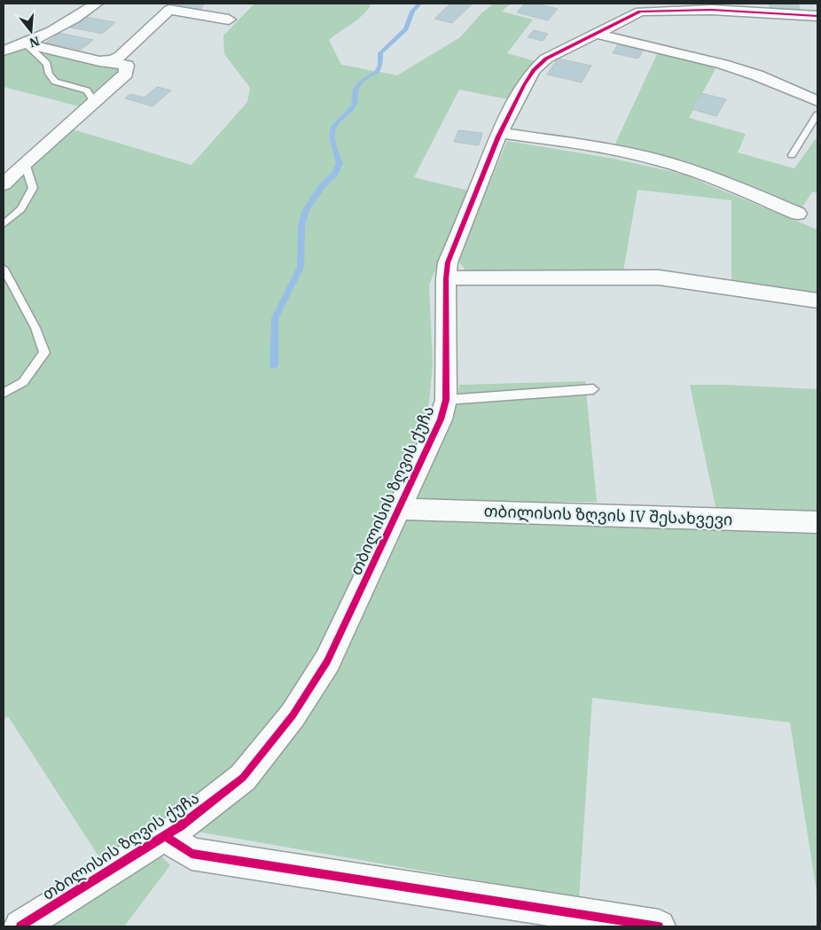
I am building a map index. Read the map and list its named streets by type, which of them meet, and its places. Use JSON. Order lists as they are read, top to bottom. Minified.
{"streets":{"street":["თბილისის ზღვის ქუჩა","თბილისის ზღვის IV შესახვევი"]},"crossings":[["თბილისის ზღვის ქუჩა","თბილისის ზღვის IV შესახვევი"]],"north":"bottom"}
